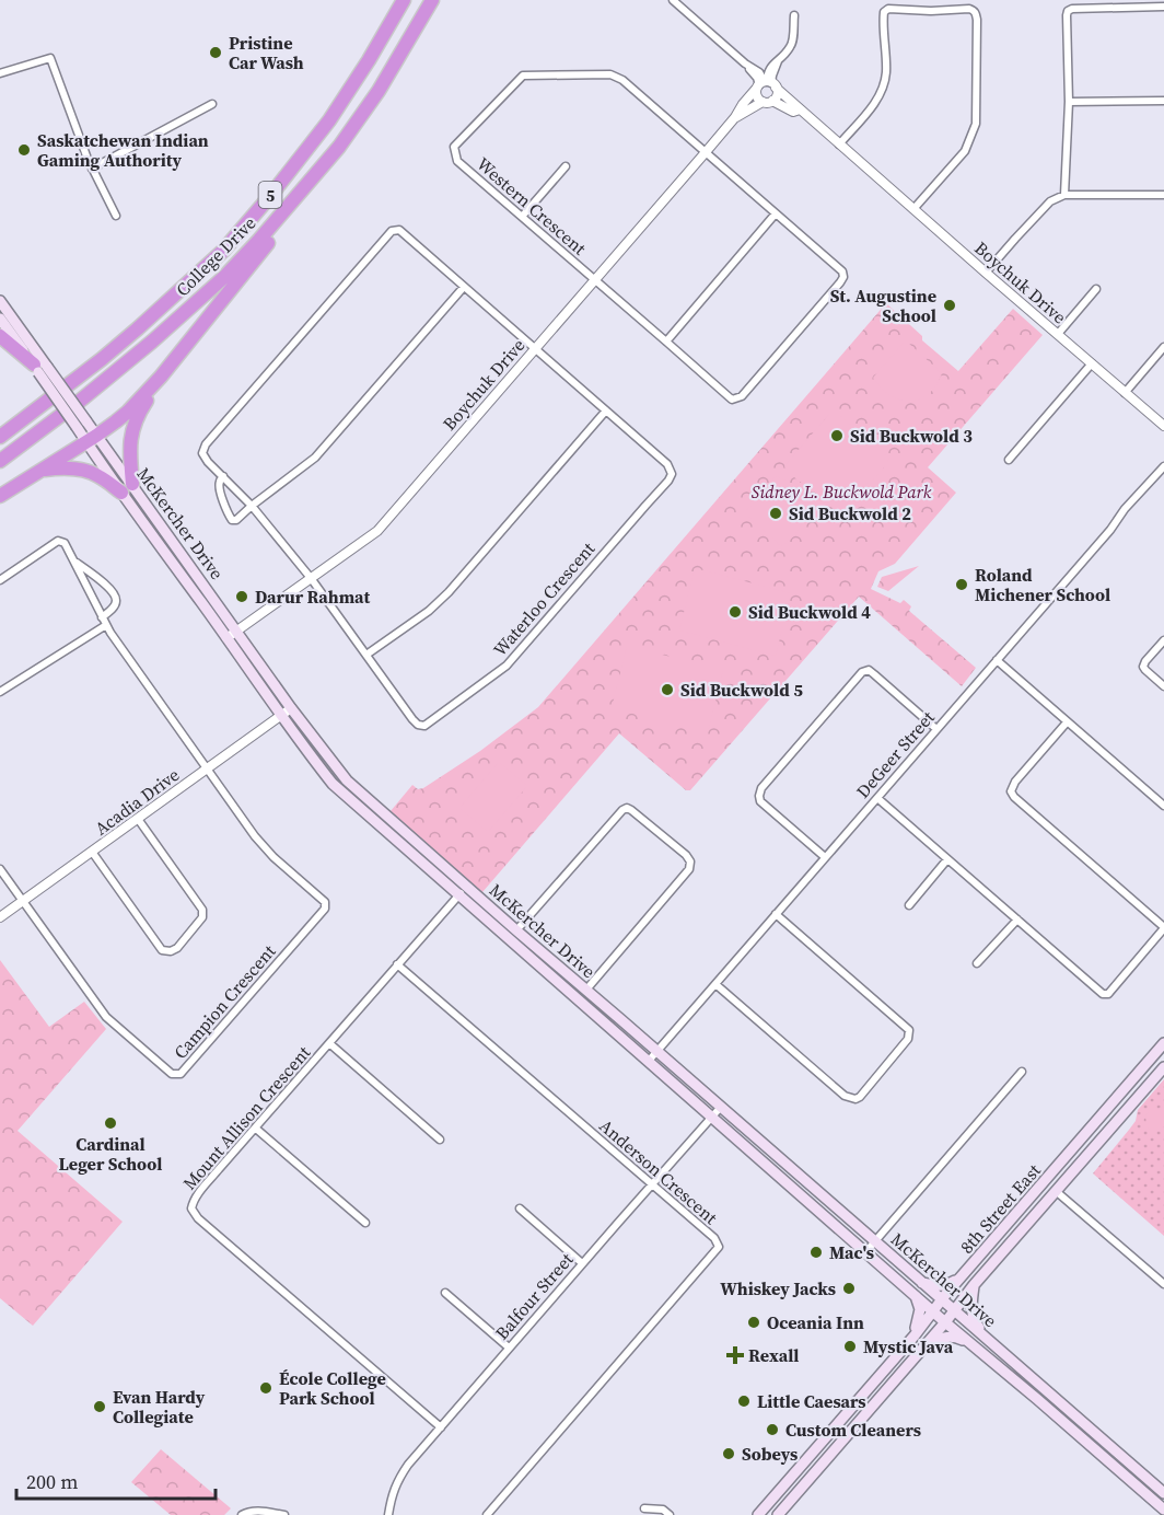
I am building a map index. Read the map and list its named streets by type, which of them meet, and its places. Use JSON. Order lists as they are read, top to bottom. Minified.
{"streets":{"highway":["5","College Drive"],"main road":["McKercher Drive","8th Street East"],"street":["Western Crescent","Boychuk Drive","Waterloo Crescent","DeGeer Street","Acadia Drive","Campion Crescent","Mount Allison Crescent","Anderson Crescent","Balfour Street"]},"crossings":[["Western Crescent","Boychuk Drive"],["Boychuk Drive","McKercher Drive"],["Boychuk Drive","Waterloo Crescent"],["McKercher Drive","DeGeer Street"],["McKercher Drive","Acadia Drive"],["McKercher Drive","Mount Allison Crescent"],["McKercher Drive","8th Street East"],["McKercher Drive","Balfour Street"],["Acadia Drive","Campion Crescent"],["Mount Allison Crescent","Anderson Crescent"],["Mount Allison Crescent","Balfour Street"],["Anderson Crescent","Balfour Street"]],"parks":["Sidney L. Buckwold Park"],"places":{"other":["Pristine Car Wash","Saskatchewan Indian Gaming Authority","St. Augustine School","Sid Buckwold 3","Sid Buckwold 2","Roland Michener School","Darur Rahmat","Sid Buckwold 4","Sid Buckwold 5","Cardinal Leger School","Mac's","Whiskey Jacks","Oceania Inn","Mystic Java","École College Park School","Little Caesars","Evan Hardy Collegiate","Custom Cleaners","Sobeys"],"health":["Rexall"]},"scale_bar":"200 m"}
